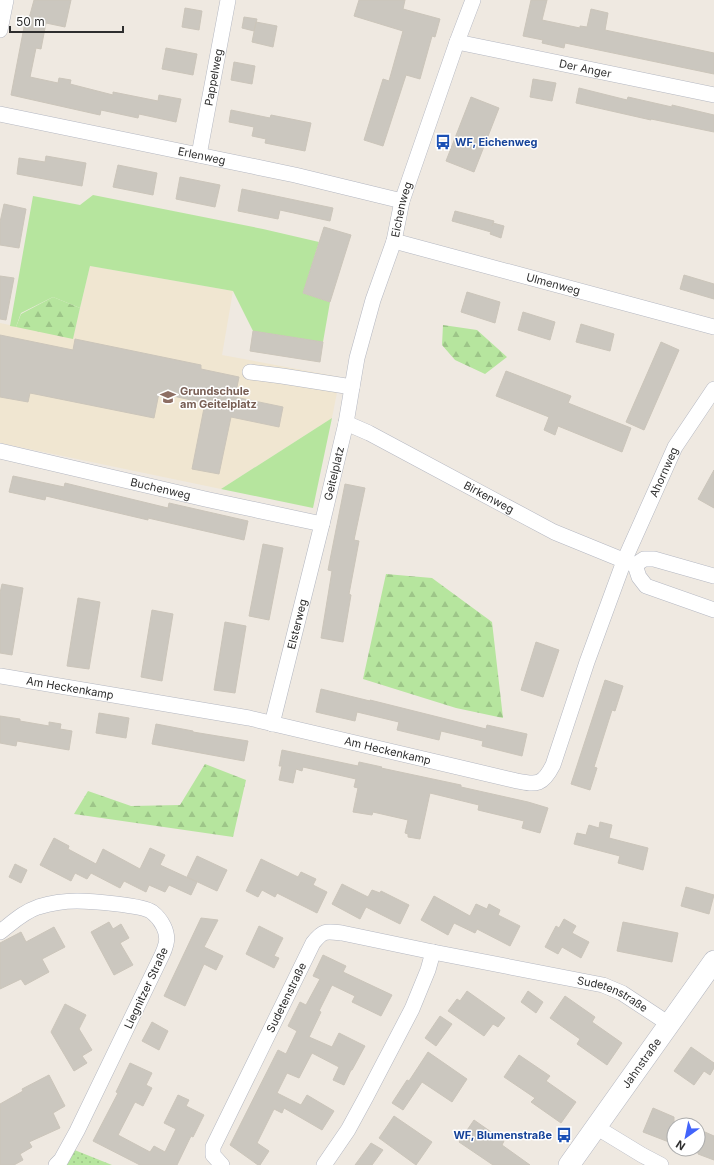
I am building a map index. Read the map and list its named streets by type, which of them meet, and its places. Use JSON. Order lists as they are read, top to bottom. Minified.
{"streets":{"street":["Der Anger","Pappelweg","Erlenweg","Eichenweg","Ulmenweg","Ahornweg","Geitelplatz","Buchenweg","Birkenweg","Elsterweg","Am Heckenkamp","Liegnitzer Straße","Sudetenstraße","Jahnstraße"]},"crossings":[["Der Anger","Eichenweg"],["Pappelweg","Erlenweg"],["Erlenweg","Eichenweg"],["Eichenweg","Ulmenweg"],["Eichenweg","Geitelplatz"],["Eichenweg","Birkenweg"],["Ahornweg","Birkenweg"],["Ahornweg","Am Heckenkamp"],["Geitelplatz","Buchenweg"],["Geitelplatz","Birkenweg"],["Geitelplatz","Elsterweg"],["Buchenweg","Elsterweg"],["Birkenweg","Am Heckenkamp"],["Elsterweg","Am Heckenkamp"],["Sudetenstraße","Jahnstraße"]],"places":{"bus stop":["WF, Eichenweg","WF, Blumenstraße"],"school or university":["Grundschule am Geitelplatz"]},"scale_bar":"50 m","north":"bottom left"}
